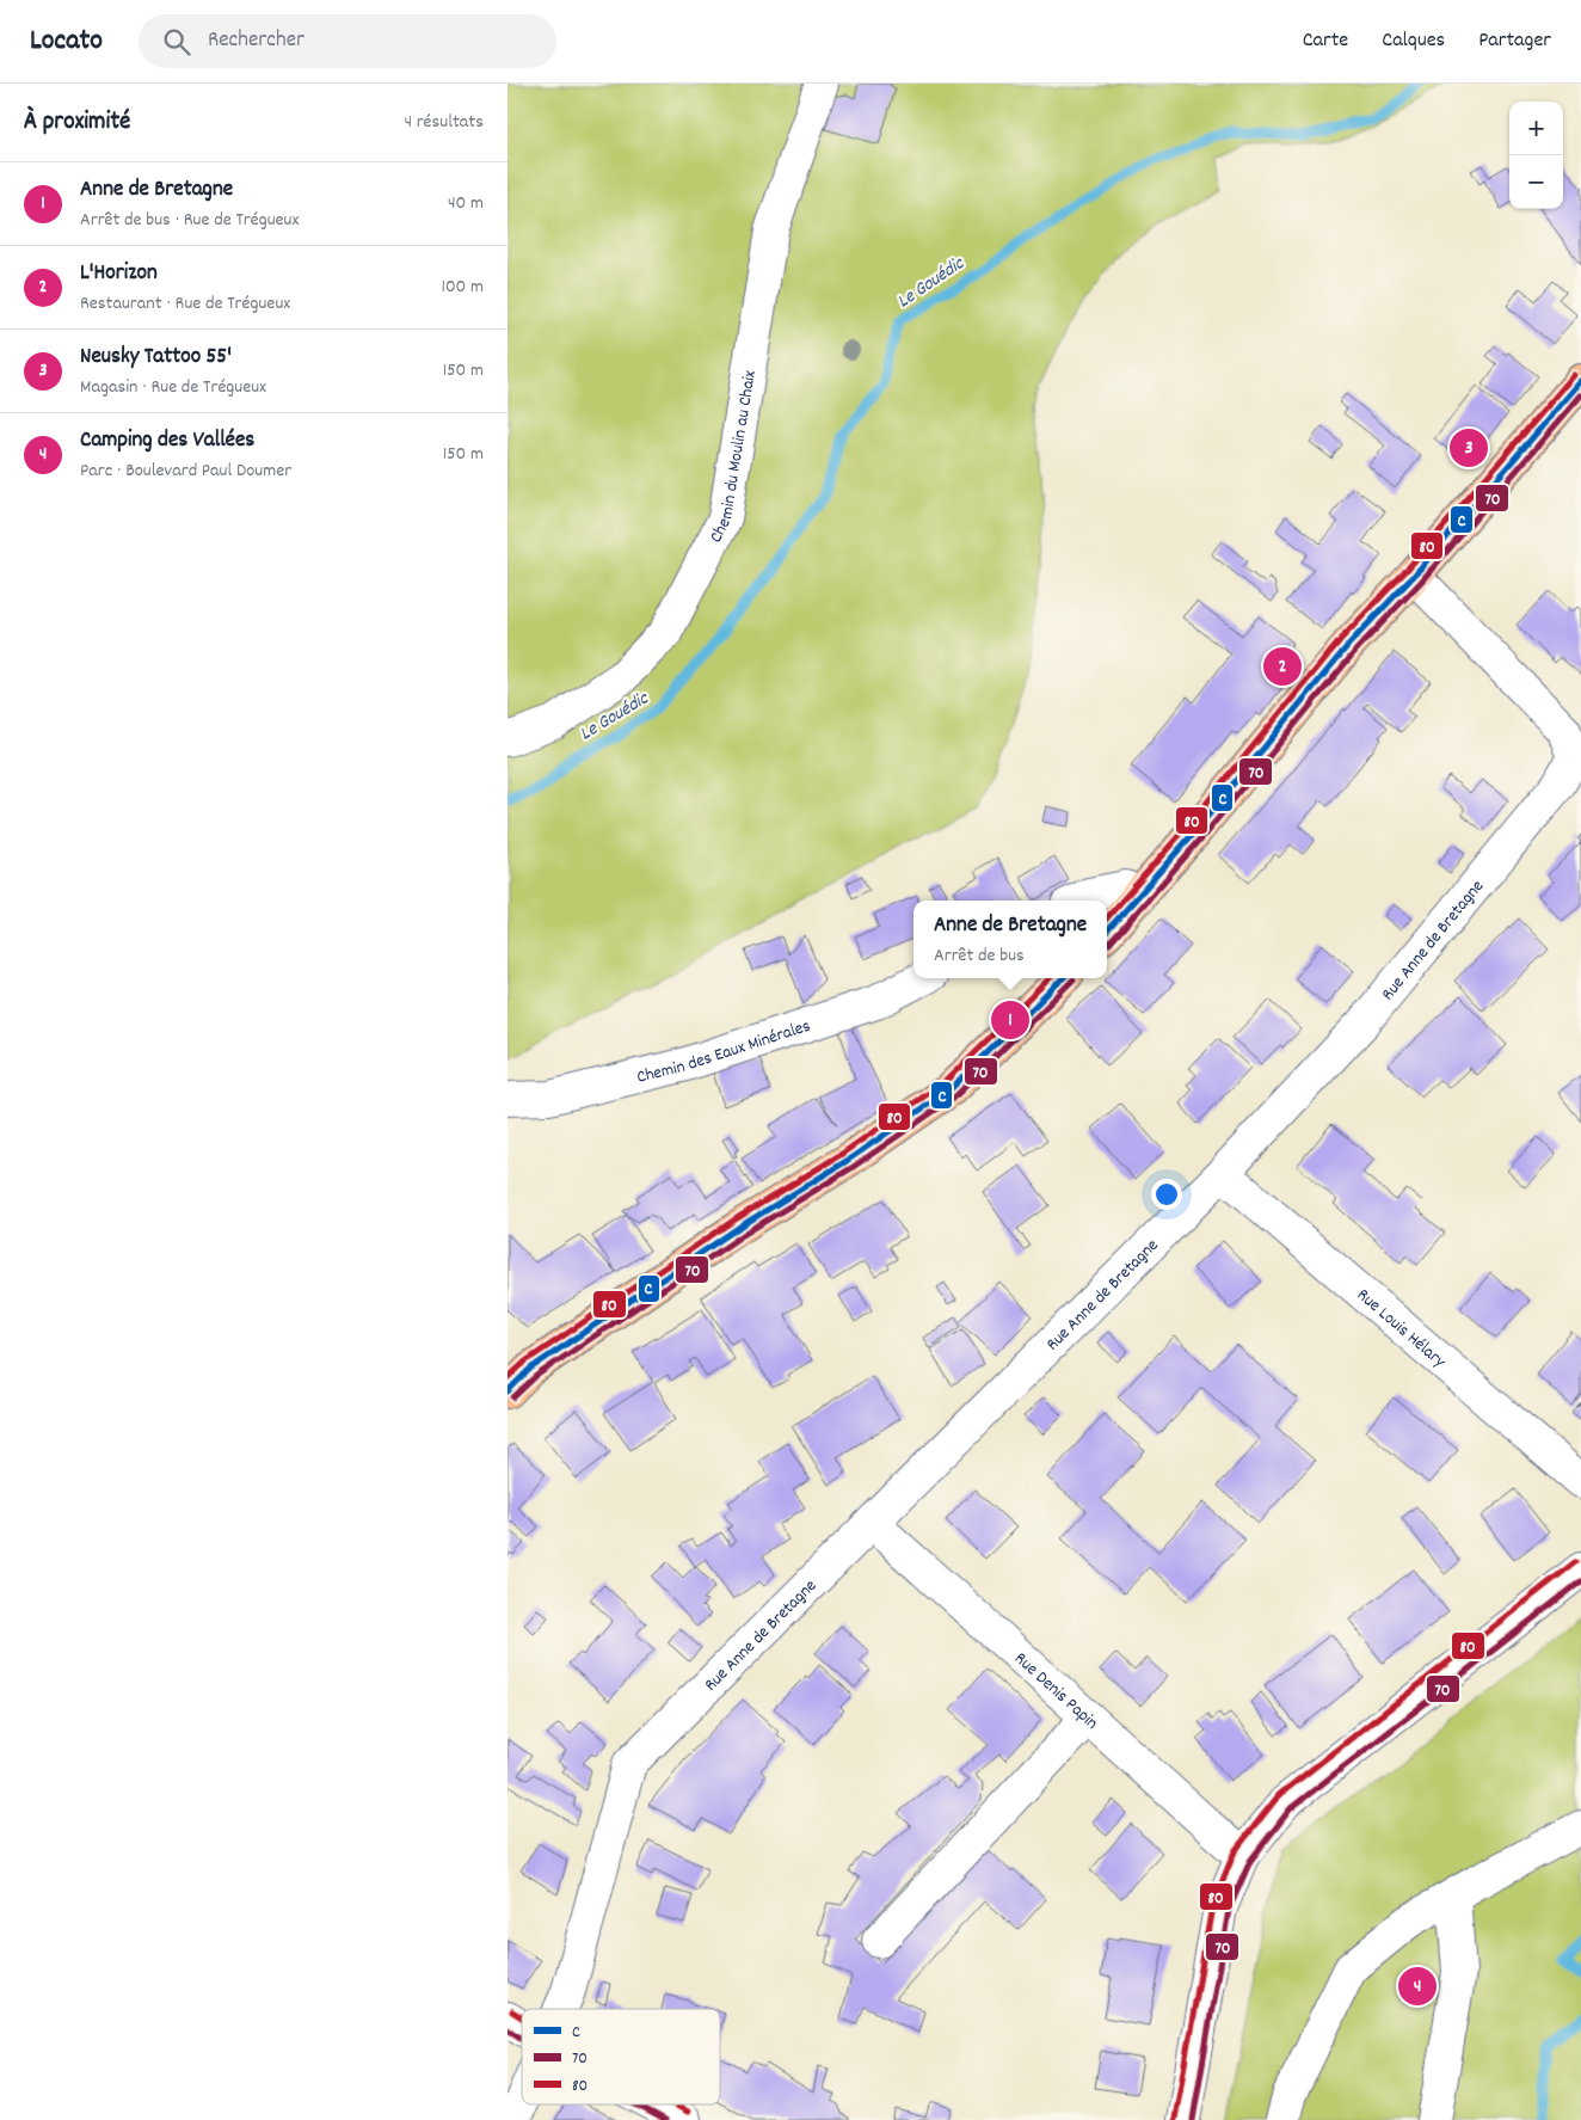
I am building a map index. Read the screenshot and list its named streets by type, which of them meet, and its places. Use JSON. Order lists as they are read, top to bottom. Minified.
{"streets":{"street":["Chemin du Moulin au Chaix","Rue Anne de Bretagne","Chemin des Eaux Minérales","Rue Louis Hélary","Rue Denis Papin"]},"crossings":[["Rue Anne de Bretagne","Rue Louis Hélary"],["Rue Anne de Bretagne","Rue Denis Papin"]],"water":["Le Gouédic"],"lines":["transit line 80","transit line C","transit line 70"],"legend":["C","70","80"],"page":{"header":"Locato","search":"Rechercher","nav":["Carte","Calques","Partager"],"heading":["À proximité","4 résultats"],"map_buttons":["+","−"],"list":[{"mark":"1","name":"Anne de Bretagne","note":"Arrêt de bus · Rue de Trégueux","value":"40 m"},{"mark":"2","name":"L'Horizon","note":"Restaurant · Rue de Trégueux","value":"100 m"},{"mark":"3","name":"Neusky Tattoo 55'","note":"Magasin · Rue de Trégueux","value":"150 m"},{"mark":"4","name":"Camping des Vallées","note":"Parc · Boulevard Paul Doumer","value":"150 m"}],"pins":["3","2","1","4"],"popup":["Anne de Bretagne","Arrêt de bus"]}}
